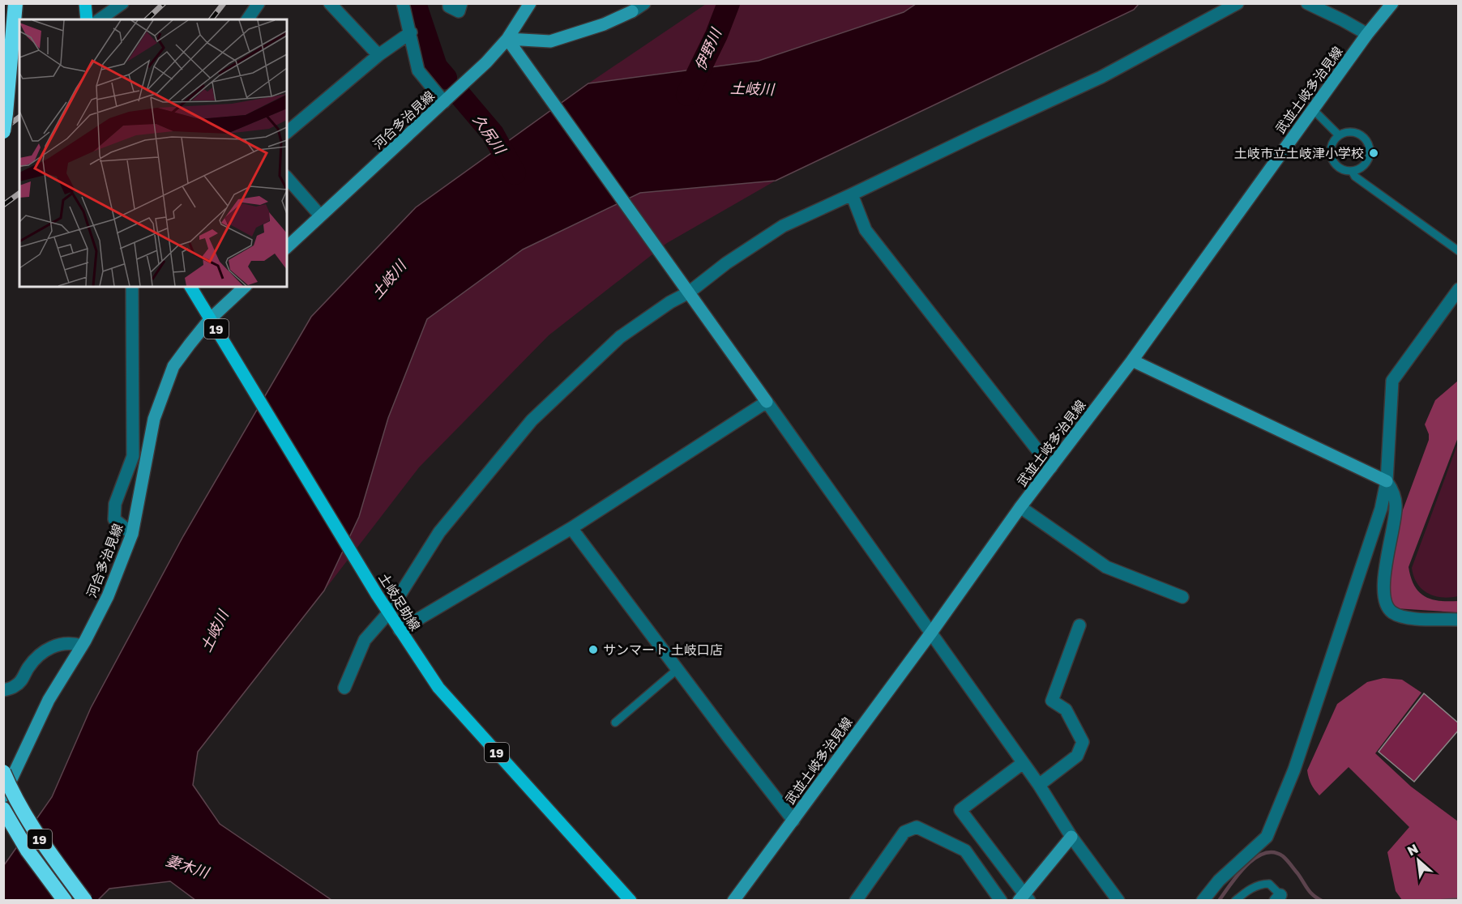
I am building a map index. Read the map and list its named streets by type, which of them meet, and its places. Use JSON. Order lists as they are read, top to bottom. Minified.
{"streets":{"highway":["19"],"main road":["武並土岐多治見線","河合多治見線","土岐足助線"]},"crossings":[["河合多治見線","土岐足助線"]],"water":["伊野川","土岐川","久尻川","妻木川"],"places":["土岐市立土岐津小学校","サンマート 土岐口店"],"north":"top left"}
